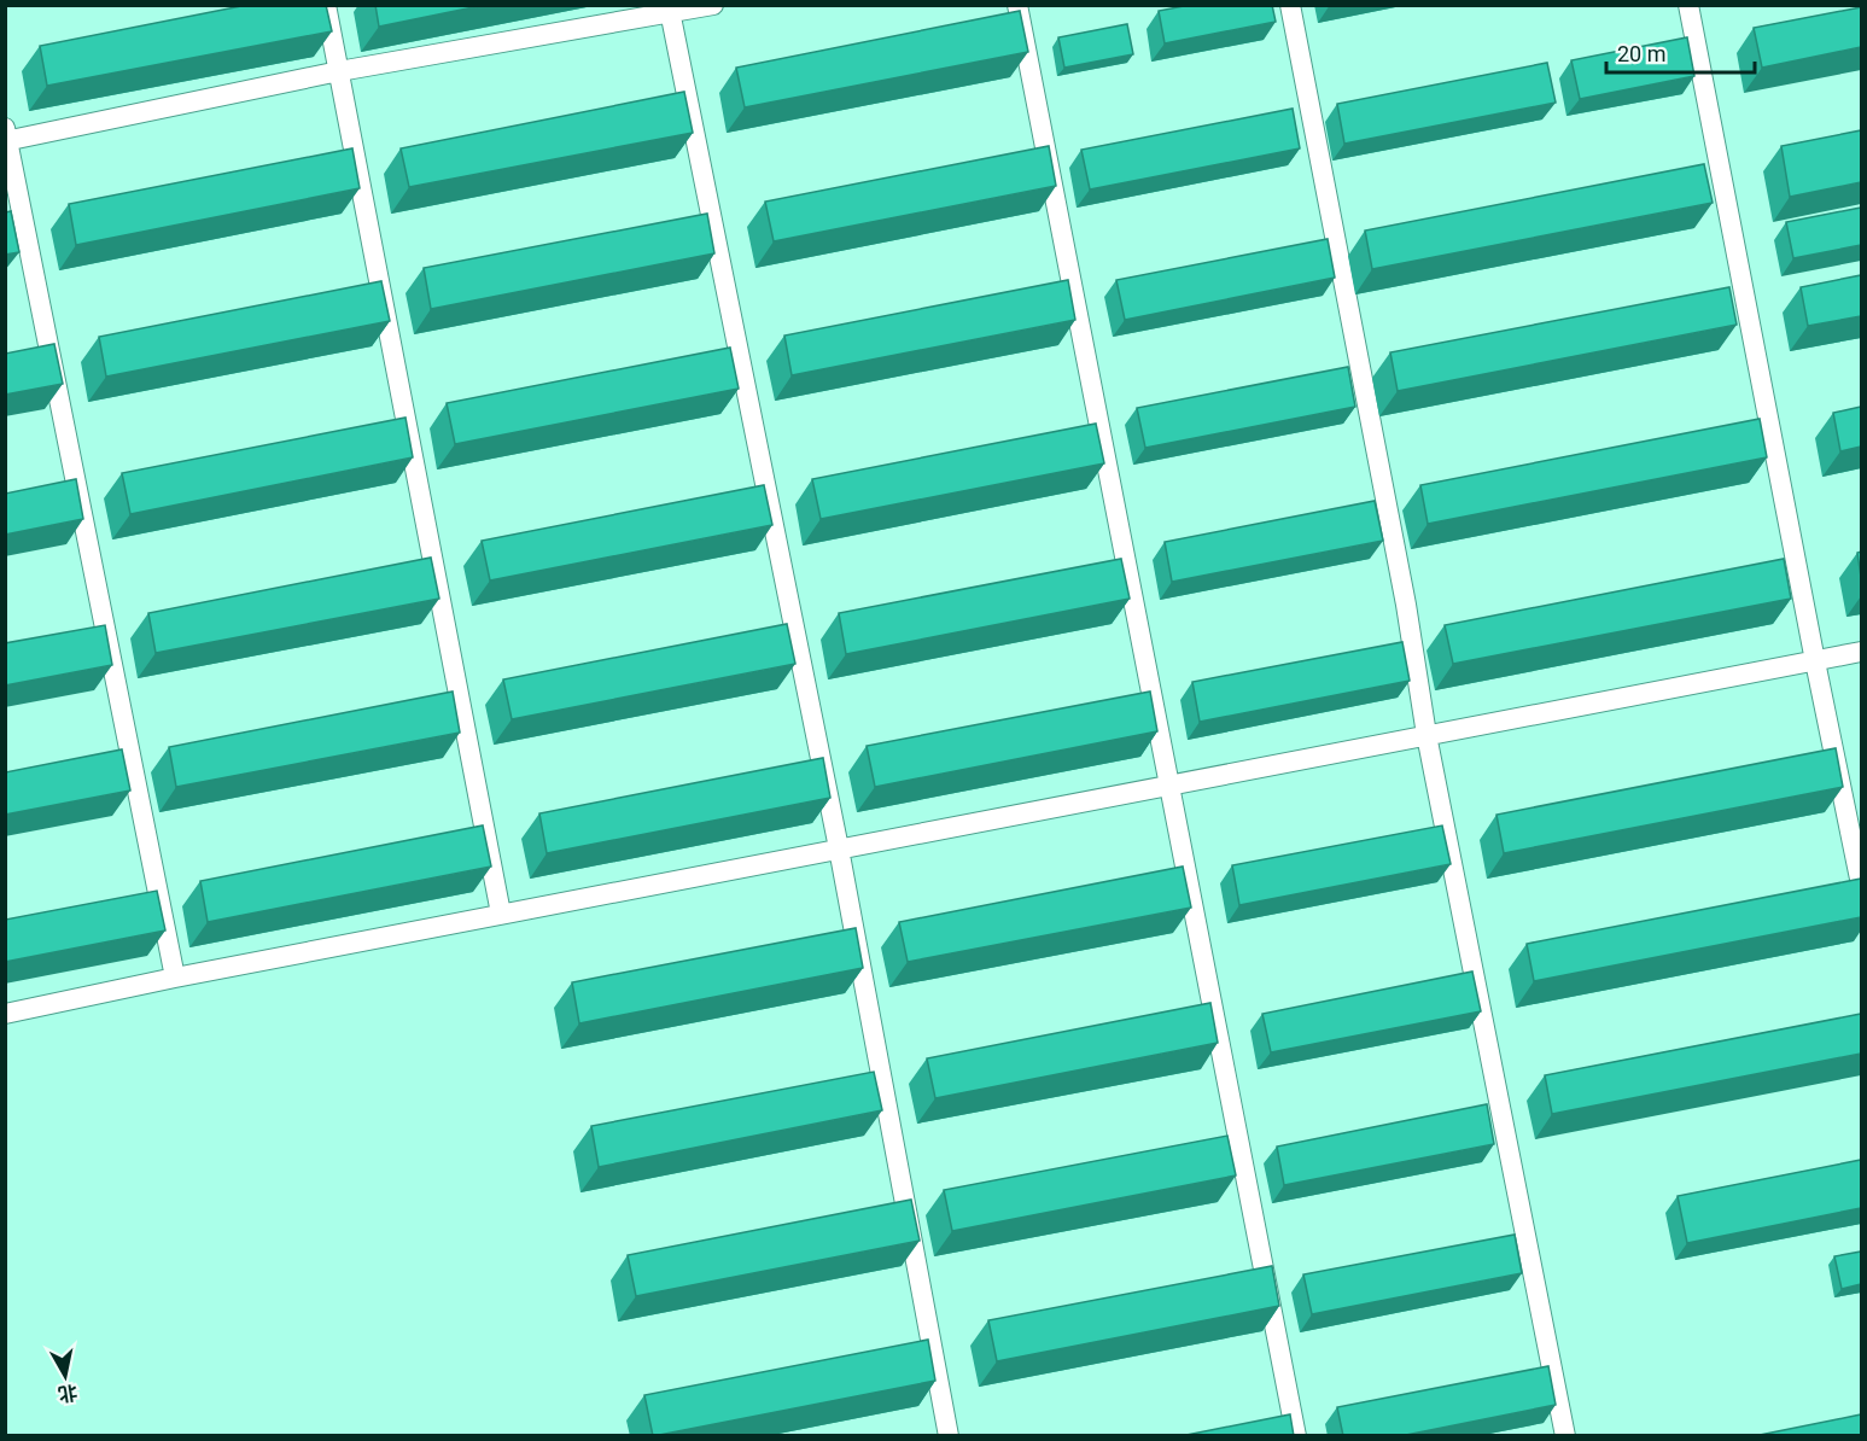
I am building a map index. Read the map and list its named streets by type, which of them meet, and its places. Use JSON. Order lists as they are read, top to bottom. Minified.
{"scale_bar":"20 m","north":"bottom"}
